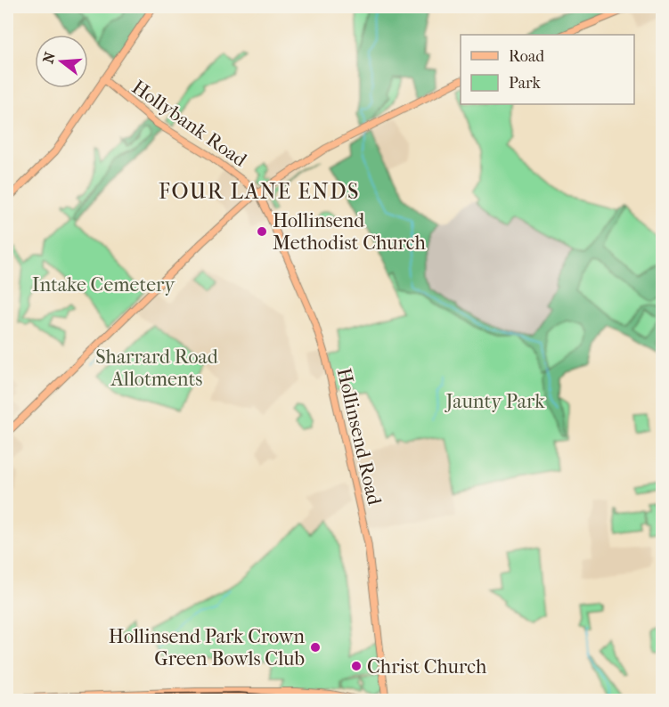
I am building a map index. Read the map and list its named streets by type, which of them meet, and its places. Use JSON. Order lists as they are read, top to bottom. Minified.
{"streets":{"main road":["Hollybank Road","Hollinsend Road"]},"crossings":[["Hollybank Road","Hollinsend Road"]],"districts":["FOUR LANE ENDS"],"parks":["Intake Cemetery","Sharrard Road Allotments","Jaunty Park"],"places":["Hollinsend Methodist Church","Hollinsend Park Crown Green Bowls Club","Christ Church"],"legend":["Road","Park"],"north":"left"}
